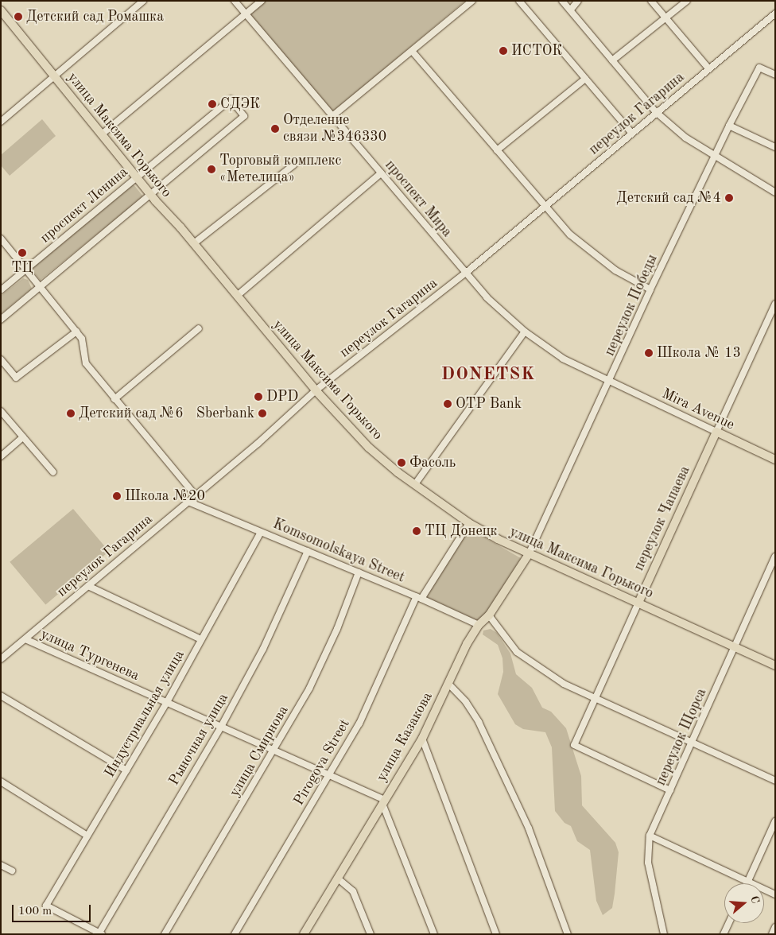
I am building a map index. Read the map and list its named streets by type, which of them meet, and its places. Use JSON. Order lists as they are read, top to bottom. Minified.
{"streets":{"main road":["улица Максима Горького","Mira Avenue","переулок Чапаева","улица Казакова"],"street":["переулок Гагарина","проспект Мира","проспект Ленина","переулок Победы","Komsomolskaya Street","улица Тургенева","Индустриальная улица","переулок Щорса","Рыночная улица","улица Смирнова","Pirogova Street"]},"crossings":[["переулок Гагарина","улица Максима Горького"],["переулок Гагарина","проспект Мира"],["переулок Гагарина","Komsomolskaya Street"],["переулок Гагарина","улица Тургенева"],["улица Максима Горького","проспект Ленина"],["улица Максима Горького","переулок Победы"],["улица Максима Горького","переулок Чапаева"],["улица Максима Горького","улица Казакова"],["улица Максима Горького","переулок Щорса"],["улица Максима Горького","Pirogova Street"],["проспект Мира","переулок Победы"],["проспект Мира","Mira Avenue"],["переулок Победы","Mira Avenue"],["переулок Победы","улица Казакова"],["Mira Avenue","переулок Чапаева"],["переулок Чапаева","переулок Щорса"],["Komsomolskaya Street","Индустриальная улица"],["Komsomolskaya Street","улица Казакова"],["Komsomolskaya Street","Рыночная улица"],["Komsomolskaya Street","улица Смирнова"],["Komsomolskaya Street","Pirogova Street"],["улица Тургенева","Индустриальная улица"],["улица Тургенева","улица Казакова"],["улица Тургенева","Рыночная улица"],["улица Тургенева","улица Смирнова"],["улица Тургенева","Pirogova Street"],["Индустриальная улица","Рыночная улица"]],"districts":["DONETSK"],"places":["Детский сад Ромашка","ИСТОК","СДЭК","Отделение связи №346330","Торговый комплекс «Метелица»","Детский сад №4","ТЦ","Школа № 13","DPD","OTP Bank","Детский сад №6","Sberbank","Фасоль","Школа №20","ТЦ Донецк"],"scale_bar":"100 m","north":"right"}
